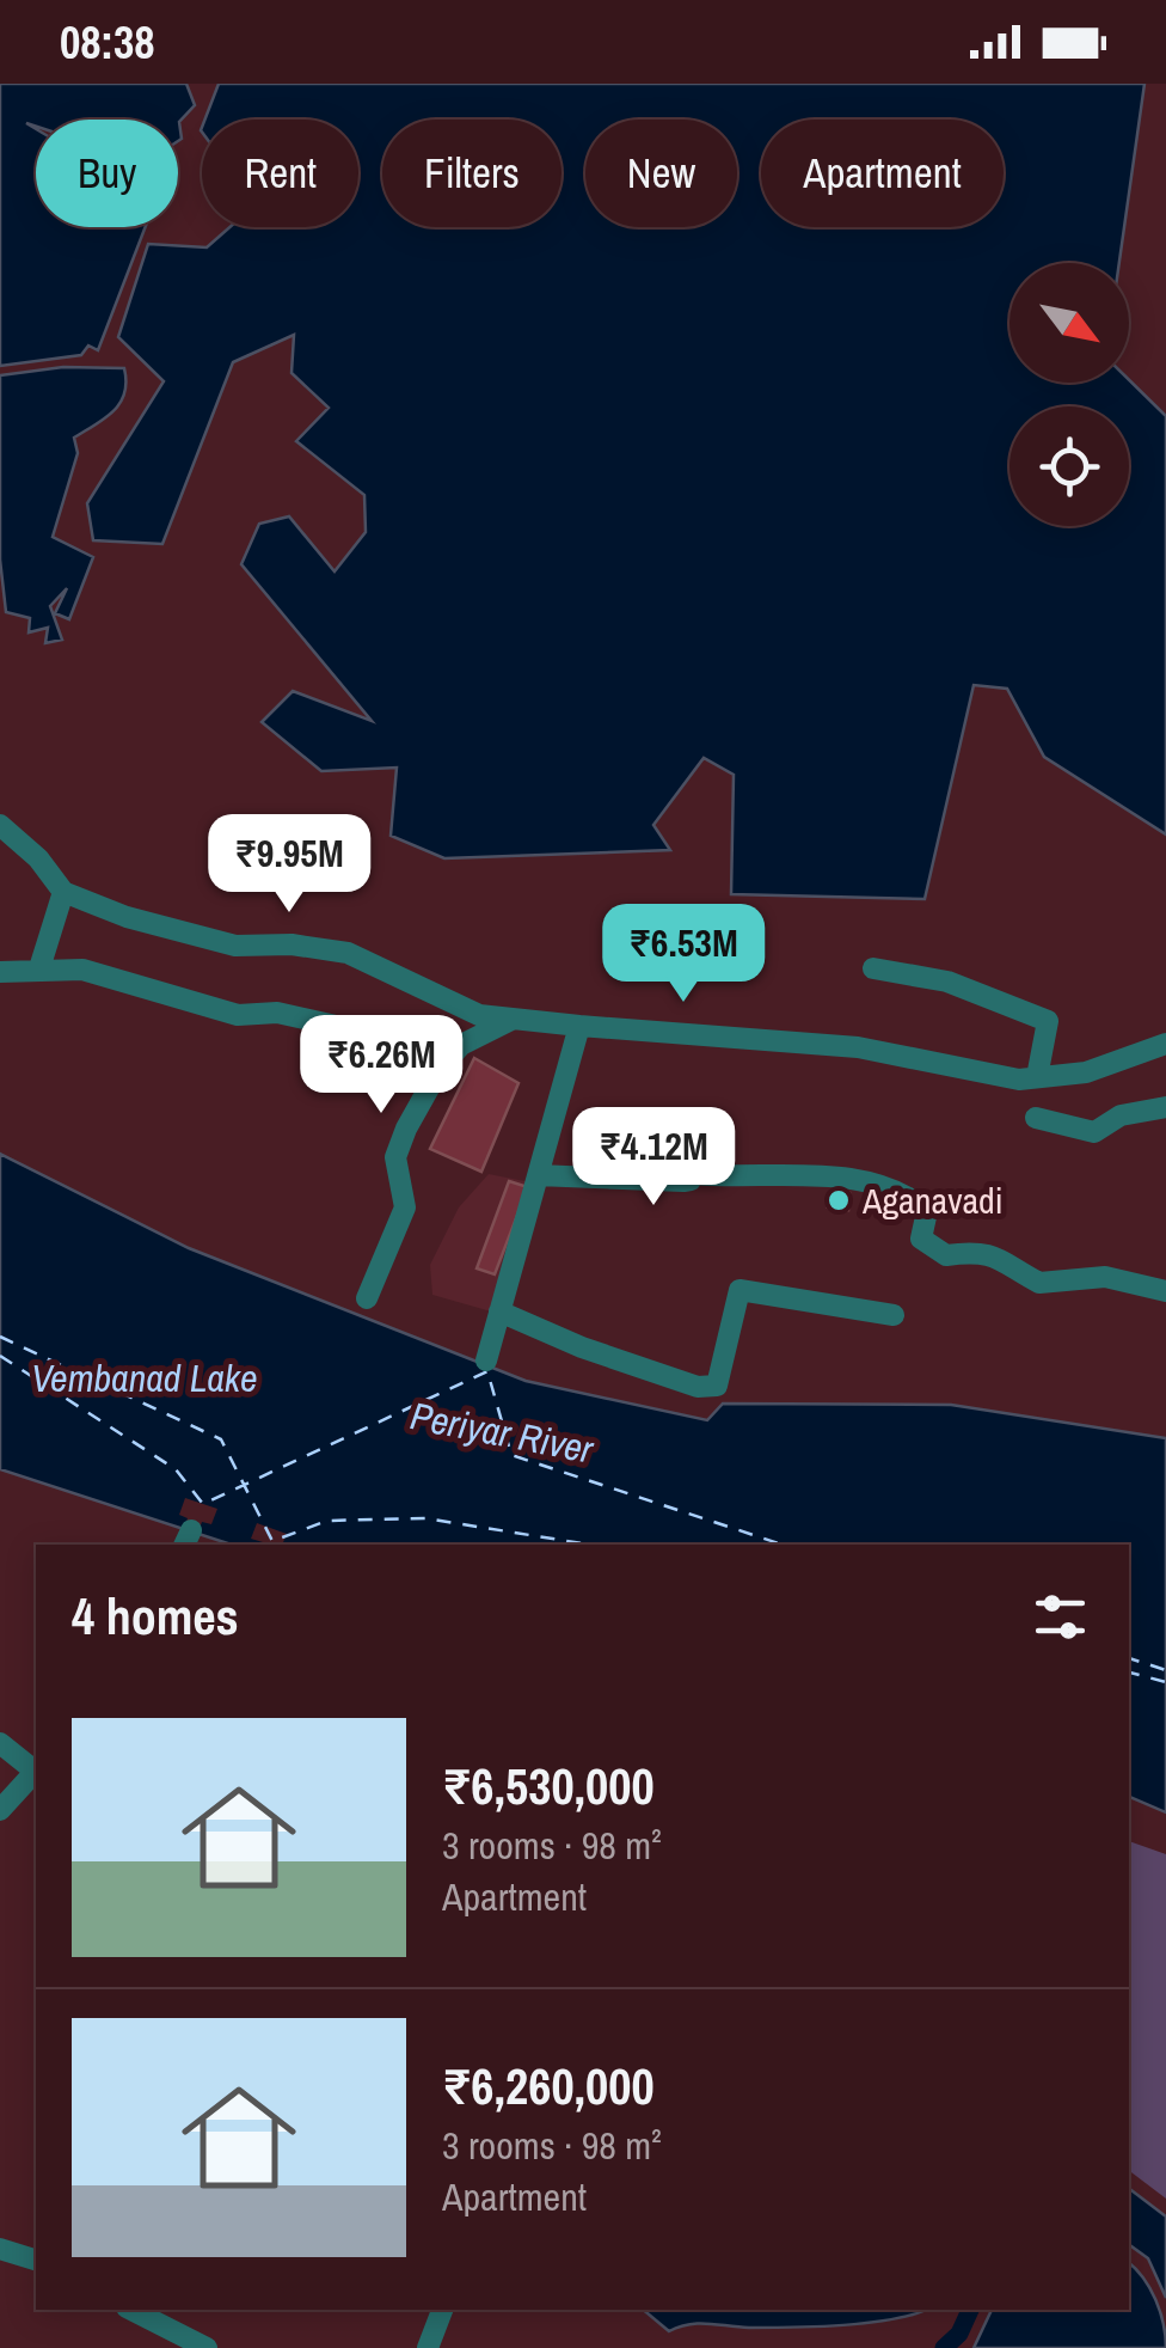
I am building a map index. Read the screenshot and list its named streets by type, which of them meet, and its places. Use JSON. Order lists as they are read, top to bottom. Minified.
{"water":["Vembanad Lake","Periyar River"],"places":["Aganavadi"],"north":"bottom right","page":{"status":"08:38","chip":["Buy","Rent","Filters","New","Apartment"],"price":["₹9.95M","₹6.53M","₹6.26M","₹4.12M"],"heading":"4 homes","list":[{"name":"₹6,530,000","note":"3 rooms · 98 m² · Apartment"},{"name":"₹6,260,000","note":"3 rooms · 98 m² · Apartment"}]}}
